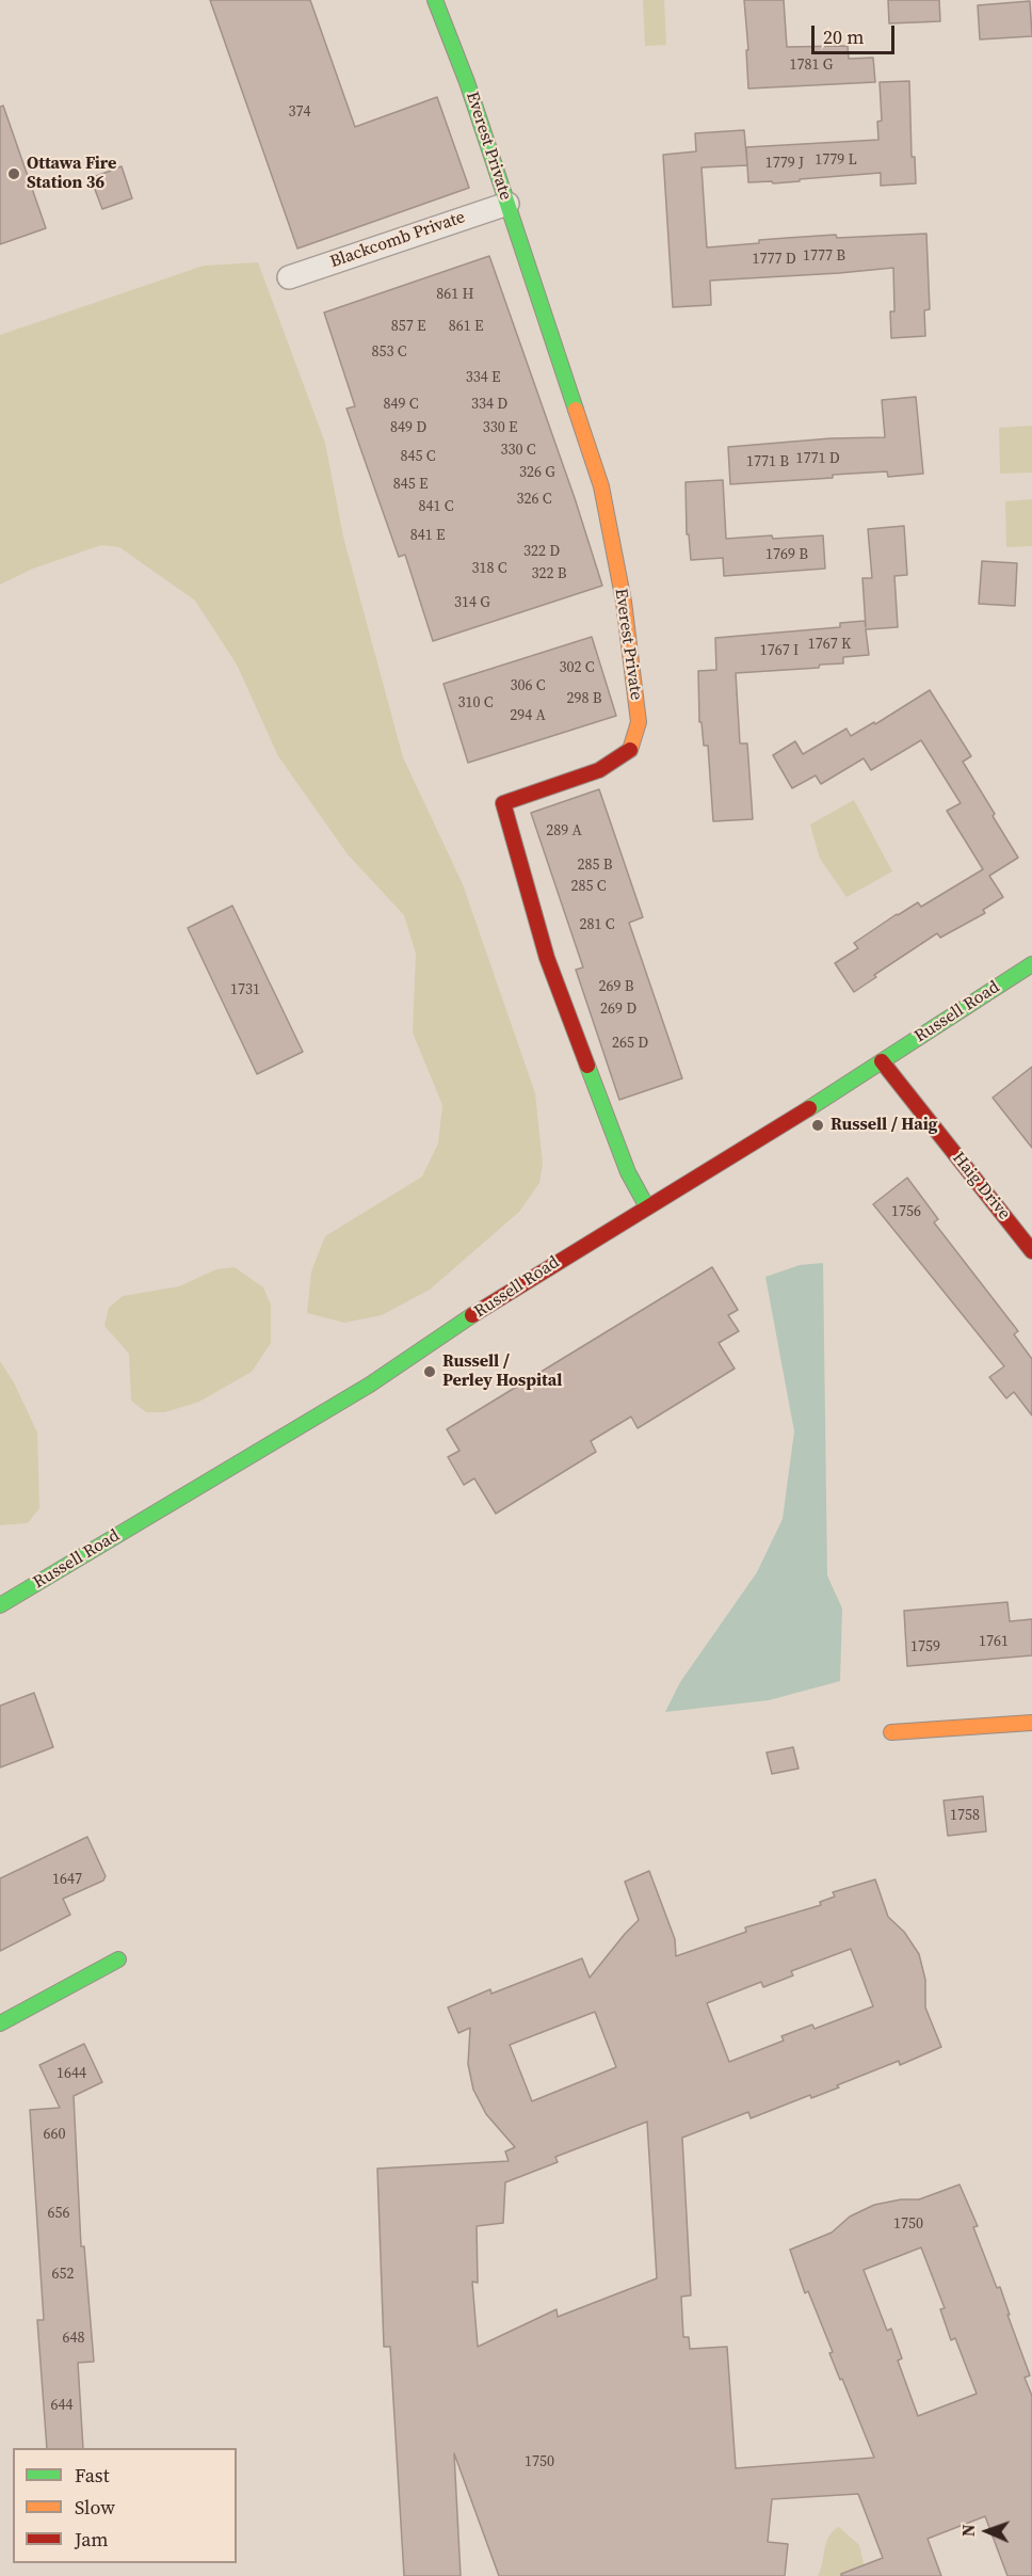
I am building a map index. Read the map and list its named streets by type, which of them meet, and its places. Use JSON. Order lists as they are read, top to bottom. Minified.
{"streets":{"street":["Everest Private","Blackcomb Private","Russell Road","Haig Drive"]},"crossings":[["Everest Private","Blackcomb Private"],["Everest Private","Russell Road"],["Russell Road","Haig Drive"]],"places":["Ottawa Fire Station 36","Russell / Haig","Russell / Perley Hospital"],"house_numbers":["1781 G","374","1779 L","1779 J","1777 B","1777 D","861 H","857 E","861 E","853 C","334 E","849 C","334 D","849 D","330 E","330 C","845 C","1771 D","1771 B","326 G","845 E","326 C","841 C","841 E","322 D","1769 B","318 C","322 B","314 G","1767 K","1767 I","302 C","306 C","298 B","310 C","294 A","289 A","285 B","285 C","281 C","269 B","1731","269 D","265 D","1756","1761","1759","1758","1647","1644","660","656","1750","652","648","644","1750"],"legend":["Fast","Slow","Jam"],"scale_bar":"20 m","north":"left"}
